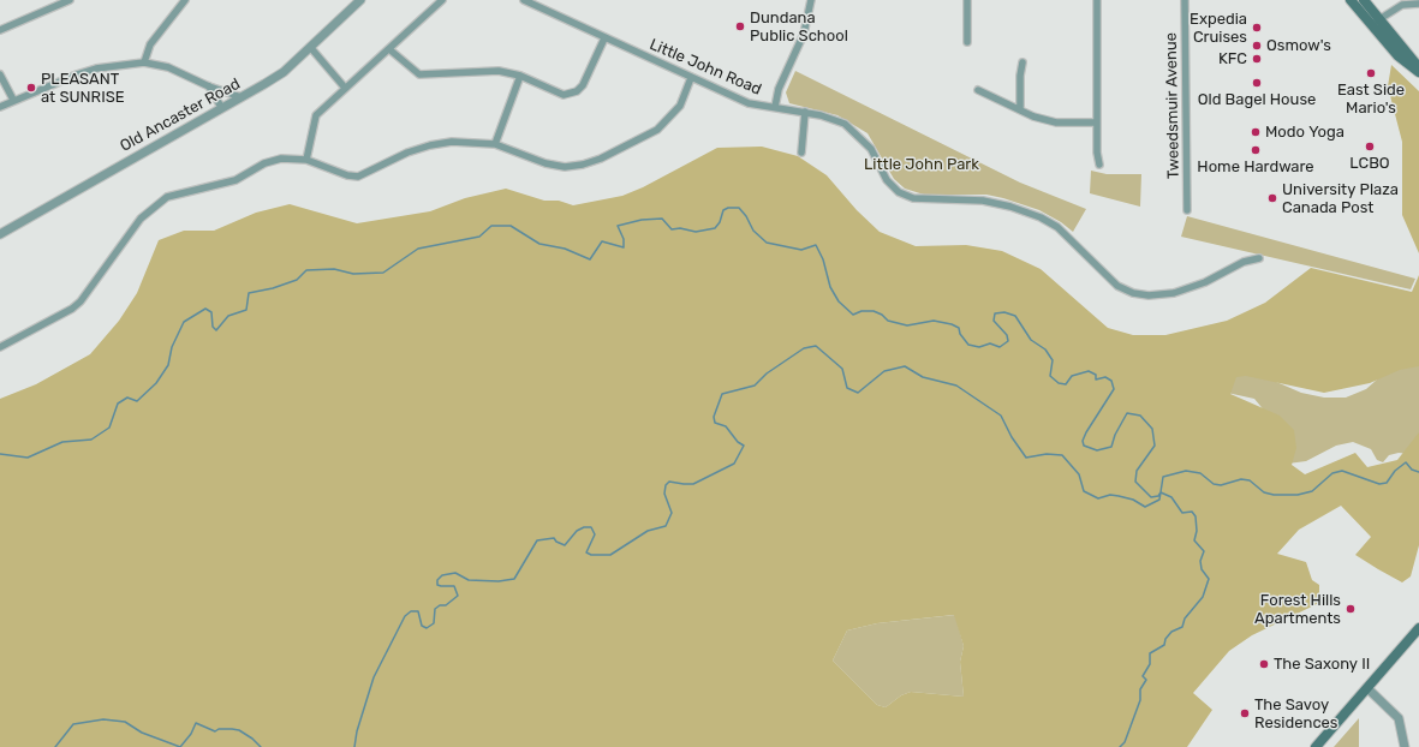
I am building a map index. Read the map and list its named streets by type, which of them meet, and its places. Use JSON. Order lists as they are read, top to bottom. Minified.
{"streets":{"street":["Little John Road","Tweedsmuir Avenue","Old Ancaster Road"]},"parks":["Little John Park"],"places":["Dundana Public School","Expedia Cruises","Osmow's","KFC","East Side Mario's","Old Bagel House","PLEASANT at SUNRISE","Modo Yoga","LCBO","Home Hardware","University Plaza Canada Post","Forest Hills Apartments","The Saxony II","The Savoy Residences"]}
